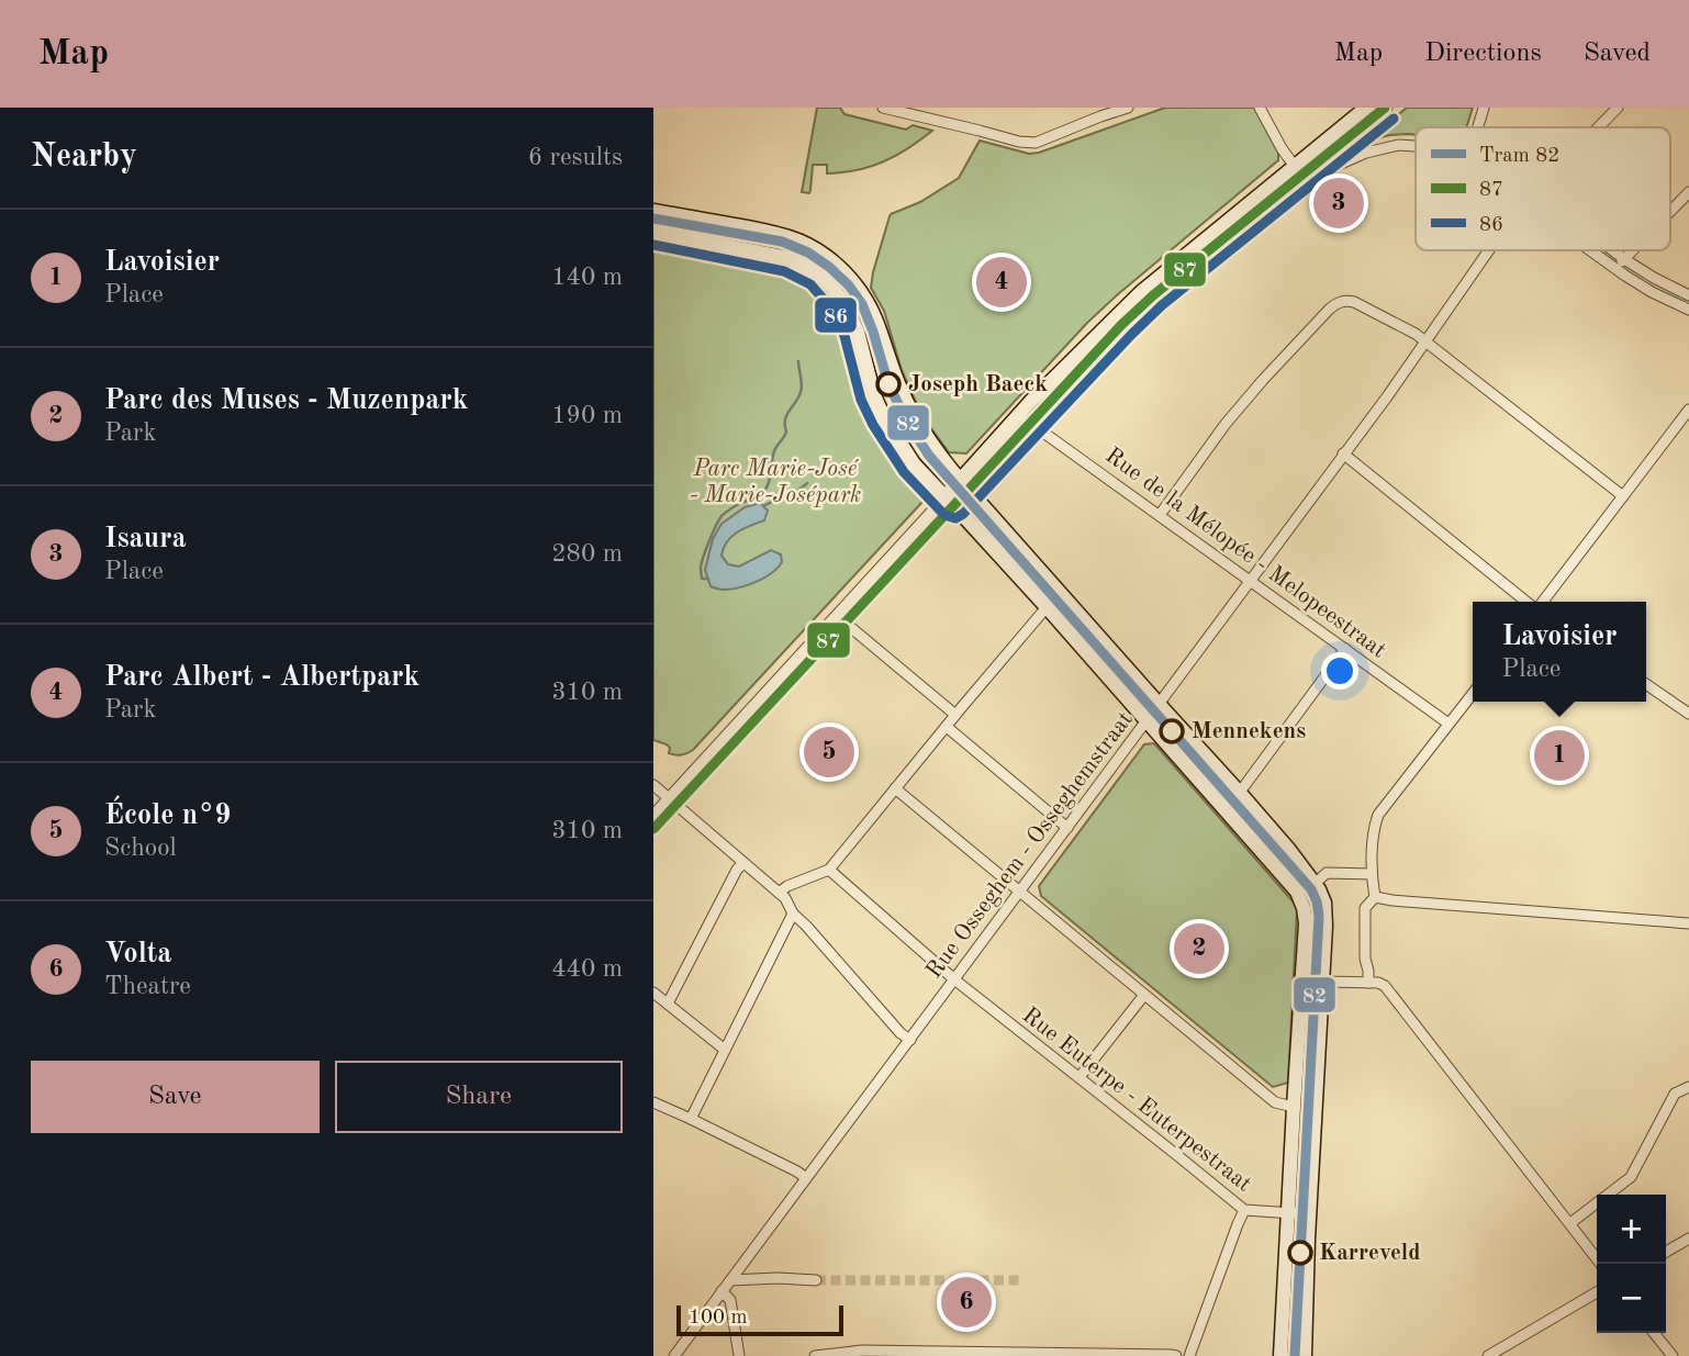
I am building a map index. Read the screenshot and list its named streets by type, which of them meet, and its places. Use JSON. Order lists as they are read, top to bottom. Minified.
{"streets":{"street":["Rue de la Mélopée - Melopeestraat","Rue Osseghem - Osseghemstraat","Rue Euterpe - Euterpestraat"]},"crossings":[["Rue de la Mélopée - Melopeestraat","Rue Osseghem - Osseghemstraat"],["Rue Osseghem - Osseghemstraat","Rue Euterpe - Euterpestraat"]],"parks":["Parc Marie-José - Marie-Josépark"],"places":["Joseph Baeck","Mennekens","Karreveld"],"lines":["transit line 87","transit line 86","tram line 82"],"legend":["Tram 82","87","86"],"scale_bar":"100 m","page":{"header":"Map","nav":["Map","Directions","Saved"],"heading":["Nearby","6 results"],"pins":["3","4","5","1","2","6"],"list":[{"mark":"1","name":"Lavoisier","note":"Place","value":"140 m"},{"mark":"2","name":"Parc des Muses - Muzenpark","note":"Park","value":"190 m"},{"mark":"3","name":"Isaura","note":"Place","value":"280 m"},{"mark":"4","name":"Parc Albert - Albertpark","note":"Park","value":"310 m"},{"mark":"5","name":"École n°9","note":"School","value":"310 m"},{"mark":"6","name":"Volta","note":"Theatre","value":"440 m"}],"popup":["Lavoisier","Place"],"buttons":["Save","Share"],"map_buttons":["+","−"],"scale":"100 m"}}
